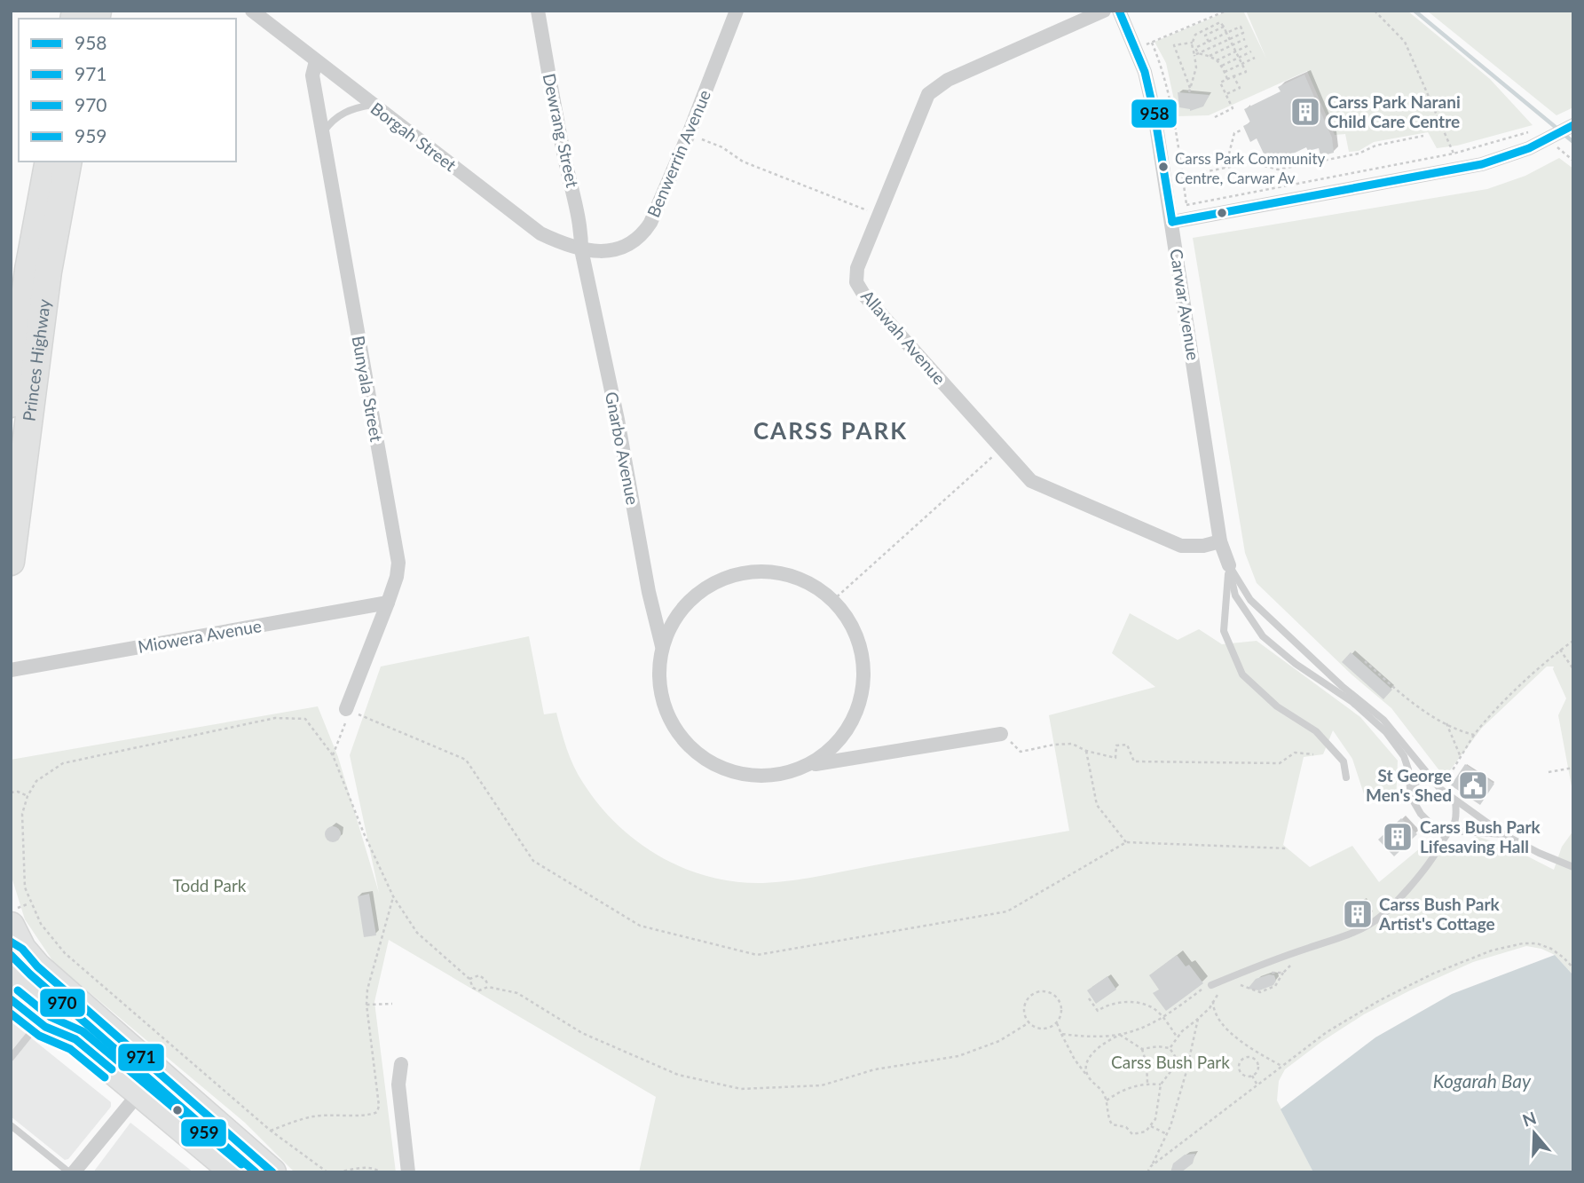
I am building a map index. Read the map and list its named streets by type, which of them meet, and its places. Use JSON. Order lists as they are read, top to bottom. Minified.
{"streets":{"highway":["Princes Highway"],"street":["Dewrang Street","Borgah Street","Benwerrin Avenue","Carwar Avenue","Allawah Avenue","Bunyala Street","Gnarbo Avenue","Miowera Avenue"]},"crossings":[["Dewrang Street","Borgah Street"],["Dewrang Street","Benwerrin Avenue"],["Dewrang Street","Gnarbo Avenue"],["Borgah Street","Benwerrin Avenue"],["Borgah Street","Bunyala Street"],["Borgah Street","Gnarbo Avenue"],["Benwerrin Avenue","Gnarbo Avenue"],["Carwar Avenue","Allawah Avenue"],["Bunyala Street","Miowera Avenue"]],"districts":["CARSS PARK"],"water":["Kogarah Bay"],"parks":["Todd Park","Carss Bush Park"],"places":{"building":["Carss Park Narani Child Care Centre","Carss Bush Park Lifesaving Hall","Carss Bush Park Artist's Cottage"],"other":["Carss Park Community Centre, Carwar Av"],"public building":["St George Men's Shed"]},"lines":["transit line 958","transit line 971","transit line 970","transit line 959"],"legend":["958","971","970","959"],"north":"top"}
